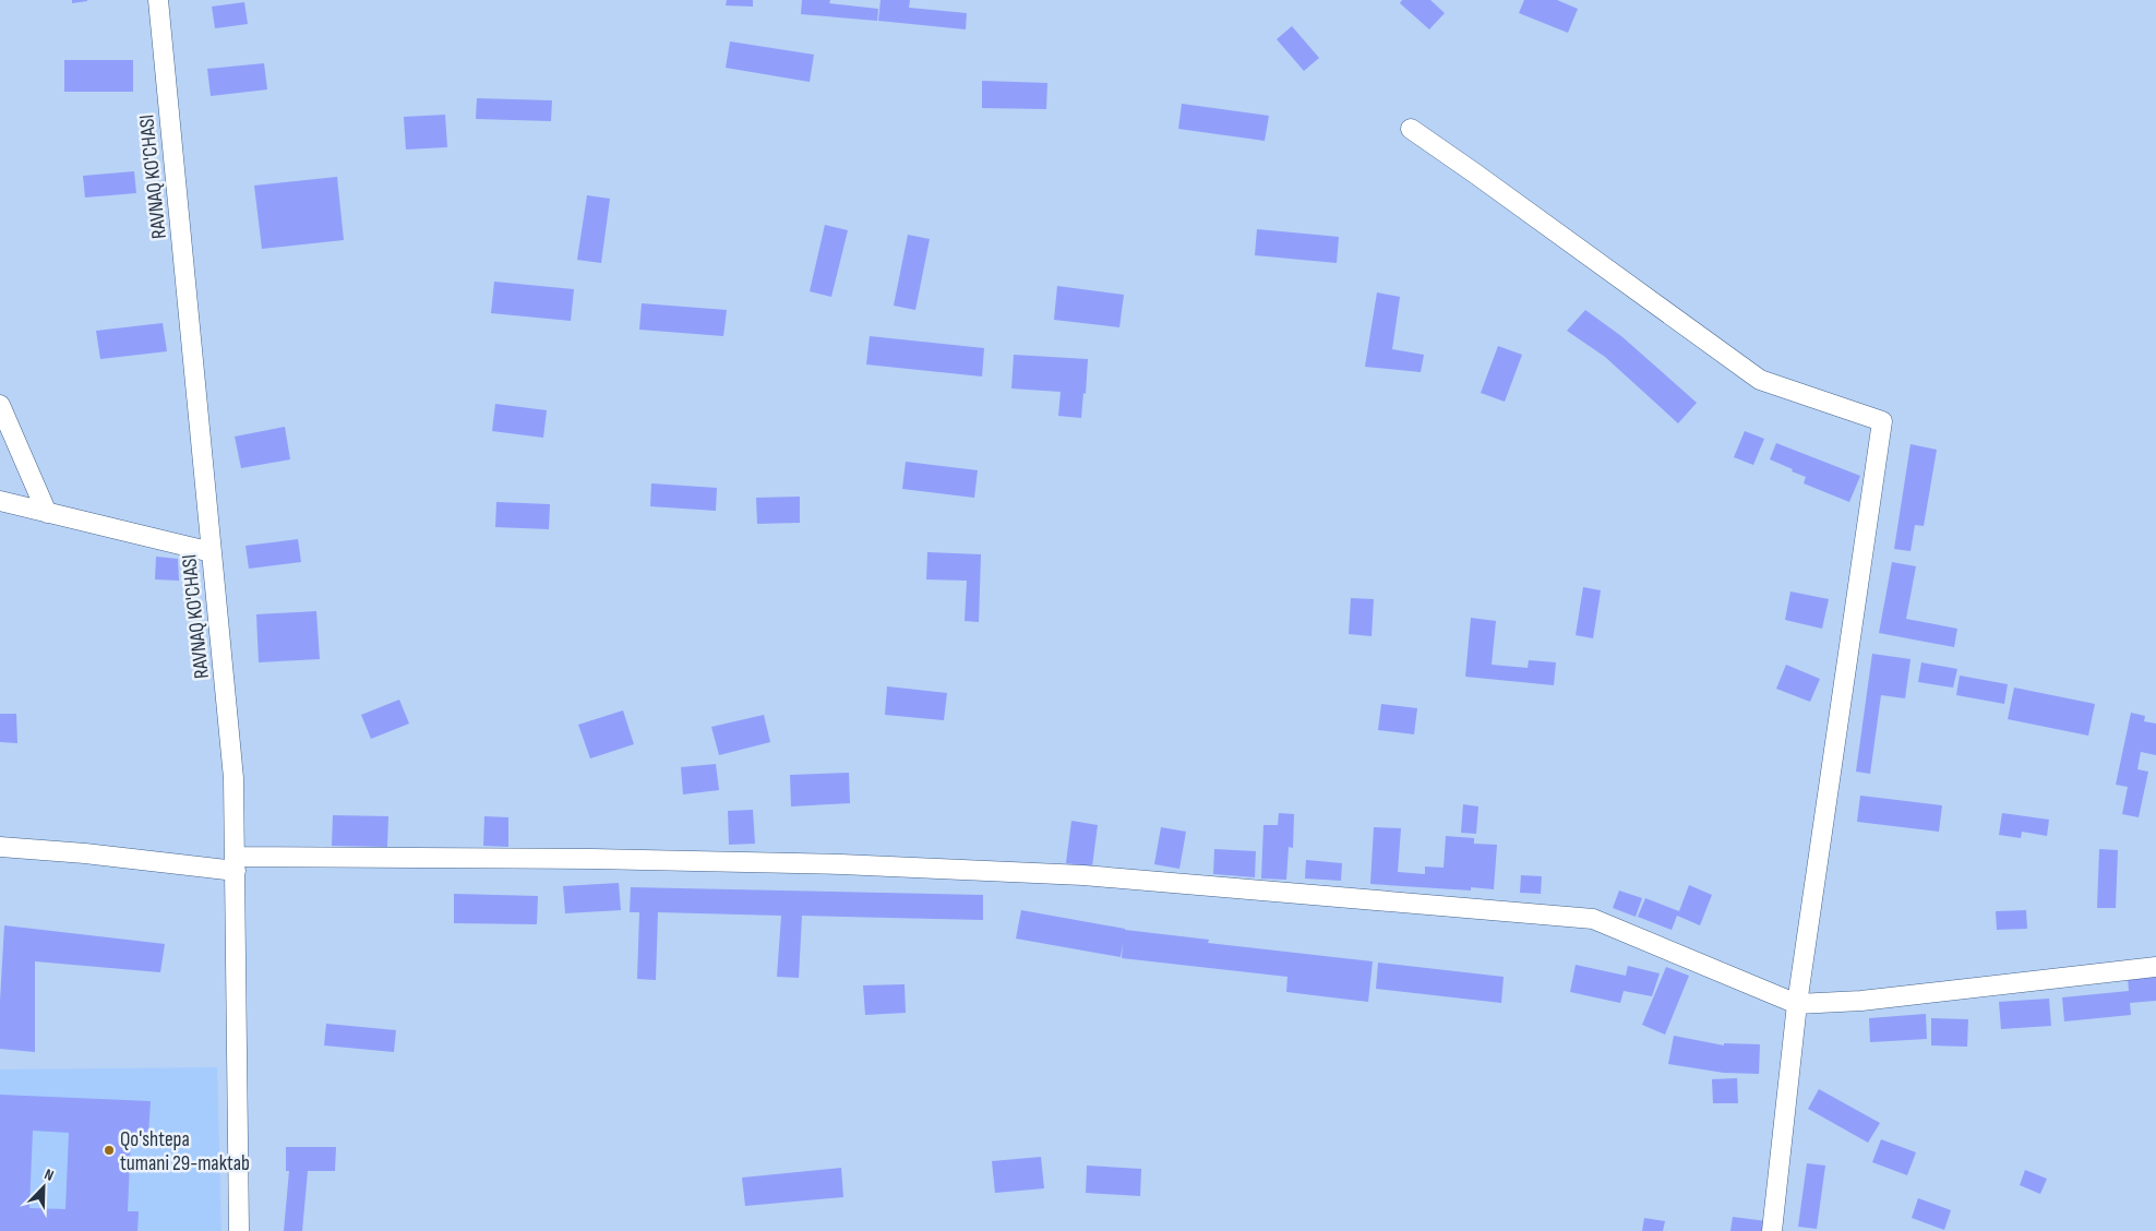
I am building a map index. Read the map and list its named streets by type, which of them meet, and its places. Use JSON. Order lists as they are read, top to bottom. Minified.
{"streets":{"street":["RAVNAQ KO'CHASI"]},"places":["Qo'shtepa tumani 29-maktab"],"north":"top right"}
